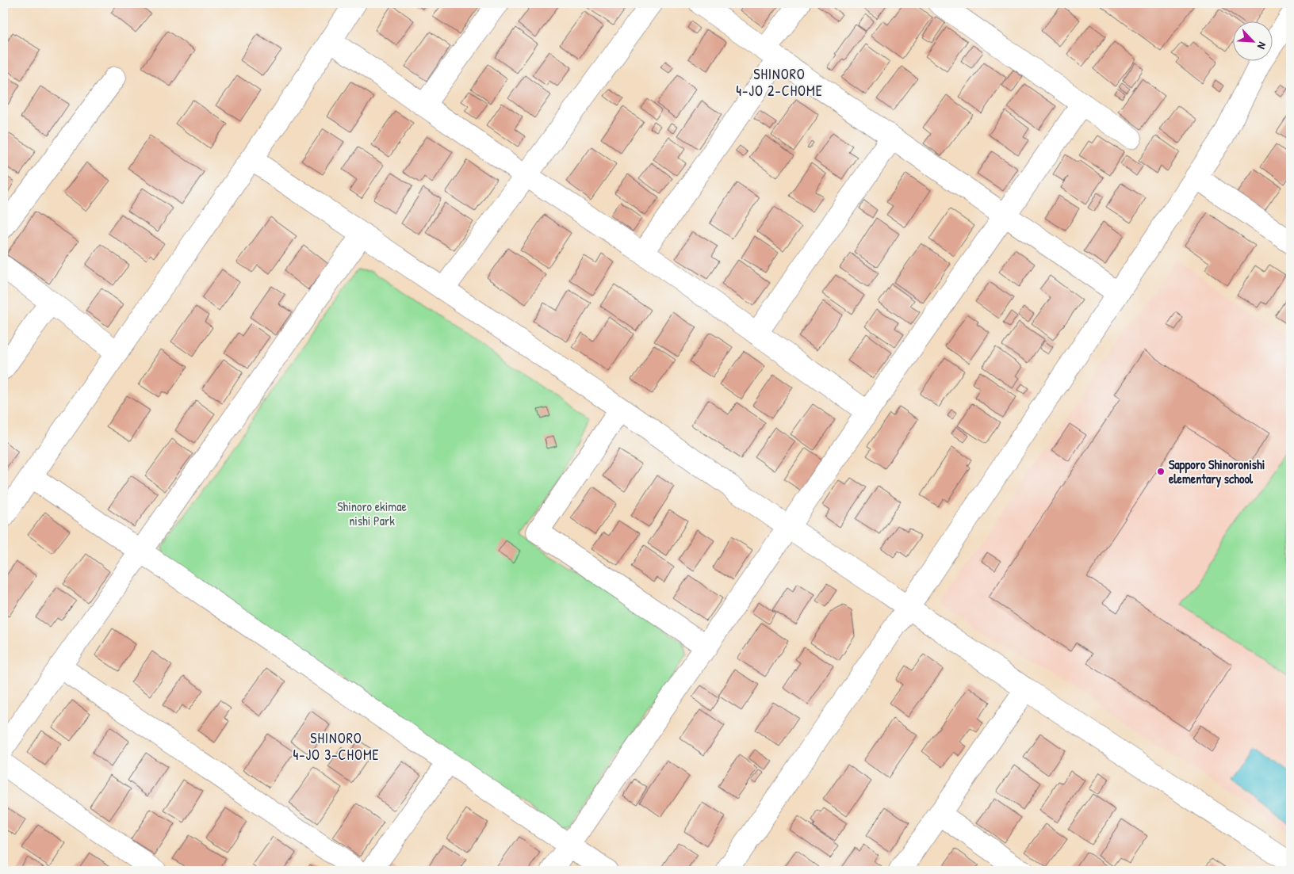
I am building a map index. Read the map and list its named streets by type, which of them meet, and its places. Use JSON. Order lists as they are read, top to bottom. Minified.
{"districts":["SHINORO 4-JO 2-CHOME","SHINORO 4-JO 3-CHOME"],"parks":["Shinoro ekimae nishi Park"],"places":["Sapporo Shinoronishi elementary school"],"north":"bottom right"}
